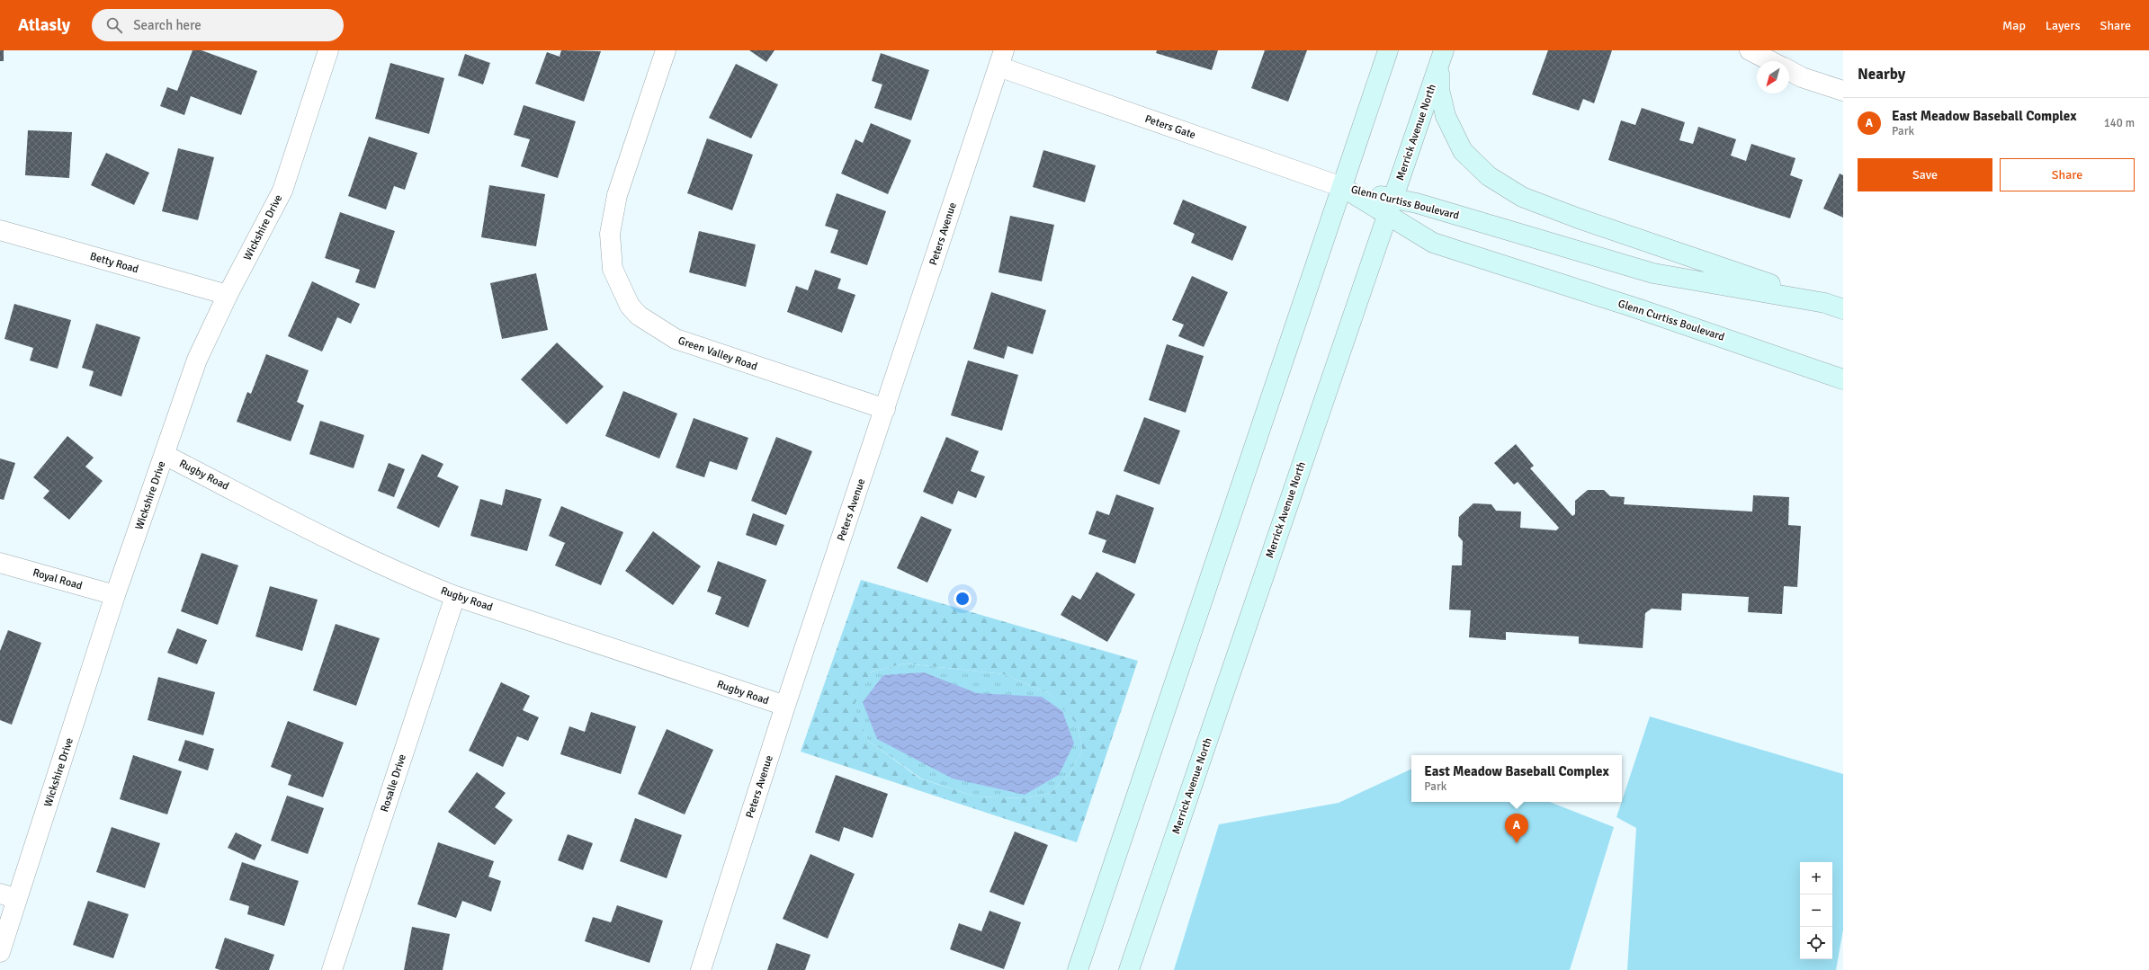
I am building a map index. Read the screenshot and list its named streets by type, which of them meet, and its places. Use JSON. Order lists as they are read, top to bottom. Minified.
{"streets":{"main road":["Merrick Avenue North","Glenn Curtiss Boulevard"],"street":["Peters Gate","Wickshire Drive","Peters Avenue","Betty Road","Green Valley Road","Rugby Road","Royal Road","Rosalie Drive"]},"crossings":[["Peters Gate","Glenn Curtiss Boulevard"],["Peters Gate","Peters Avenue"],["Merrick Avenue North","Glenn Curtiss Boulevard"],["Wickshire Drive","Betty Road"],["Wickshire Drive","Rugby Road"],["Wickshire Drive","Royal Road"],["Peters Avenue","Green Valley Road"],["Peters Avenue","Rugby Road"],["Rugby Road","Rosalie Drive"]],"north":"bottom left","page":{"header":"Atlasly","search":"Search here","nav":["Map","Layers","Share"],"heading":"Nearby","list":[{"mark":"A","name":"East Meadow Baseball Complex","note":"Park","value":"140 m"}],"buttons":["Save","Share"],"popup":["East Meadow Baseball Complex","Park"],"pins":"A","map_buttons":["+","−"]}}
